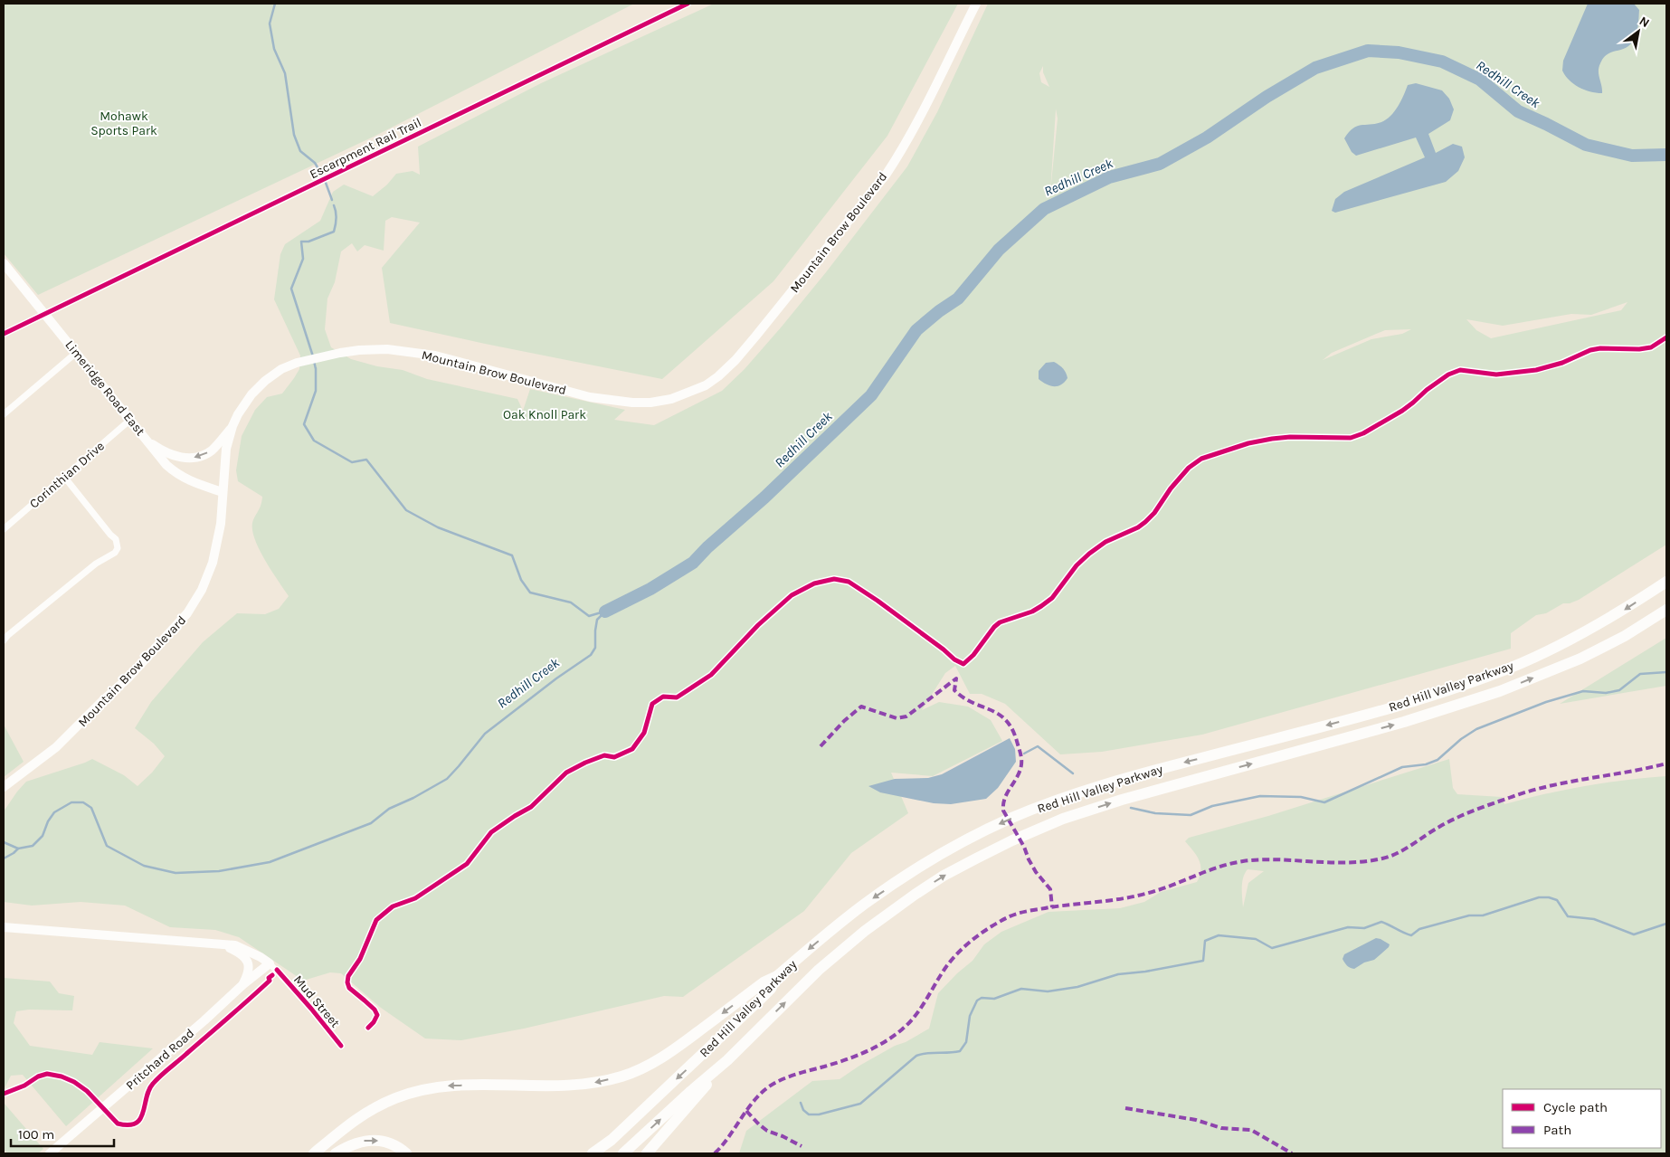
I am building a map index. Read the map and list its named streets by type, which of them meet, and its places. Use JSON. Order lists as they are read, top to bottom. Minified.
{"streets":{"highway":["Red Hill Valley Parkway"],"main road":["Mountain Brow Boulevard","Limeridge Road East","Mud Street","Pritchard Road"],"street":["Corinthian Drive"],"cycle path":["Escarpment Rail Trail"]},"crossings":[["Mountain Brow Boulevard","Limeridge Road East"],["Limeridge Road East","Corinthian Drive"],["Mud Street","Pritchard Road"]],"water":["Redhill Creek"],"parks":["Mohawk Sports Park","Oak Knoll Park"],"legend":["Cycle path","Path"],"scale_bar":"100 m","north":"top right"}
